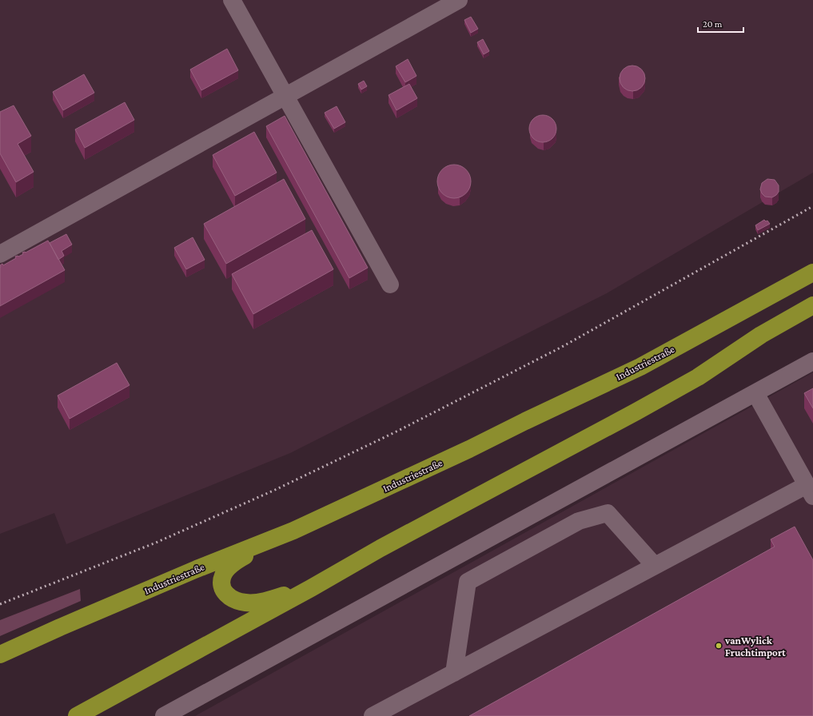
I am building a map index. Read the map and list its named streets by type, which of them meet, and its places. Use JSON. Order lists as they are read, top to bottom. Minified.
{"streets":{"highway":["Industriestraße"]},"places":["vanWylick Fruchtimport"],"scale_bar":"20 m"}
